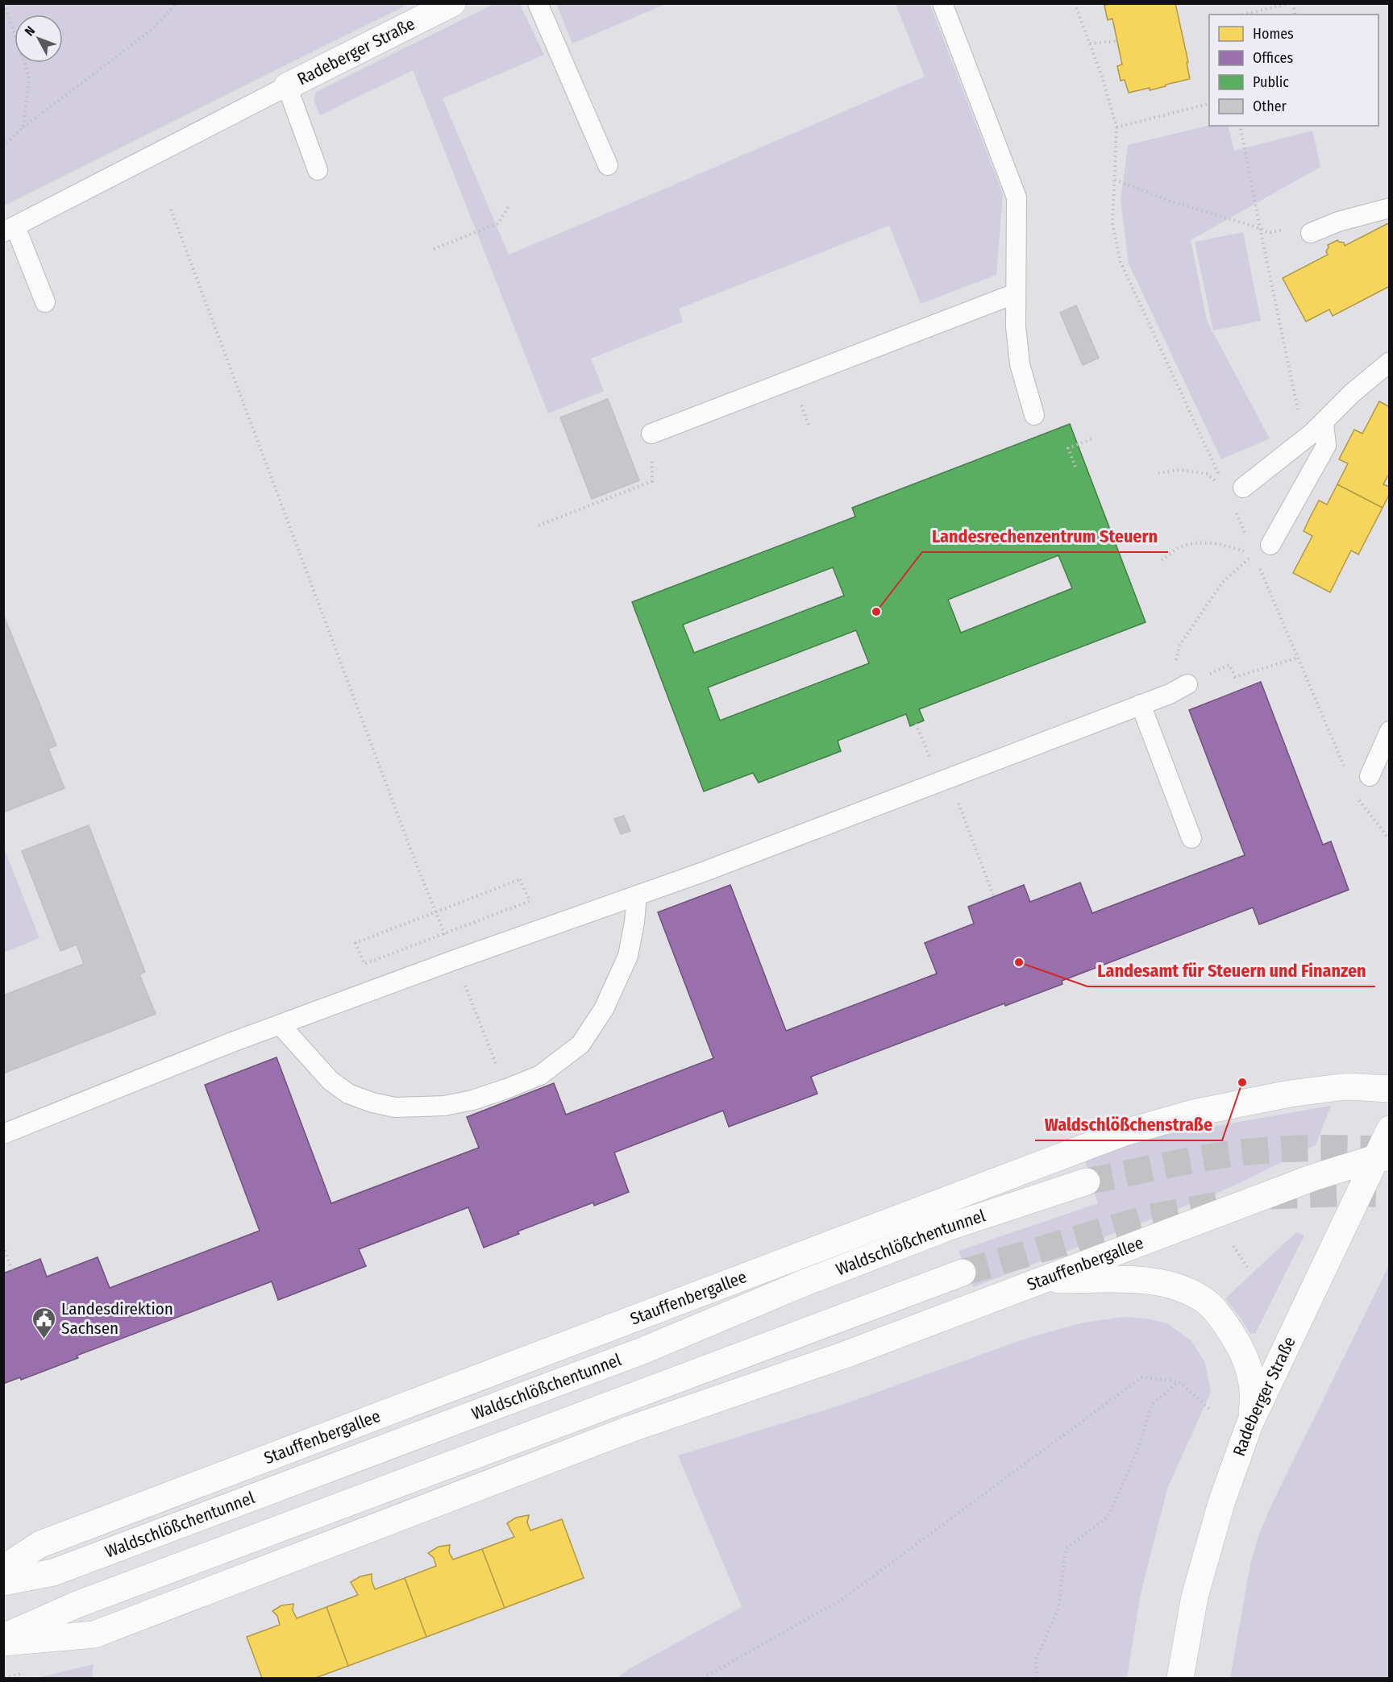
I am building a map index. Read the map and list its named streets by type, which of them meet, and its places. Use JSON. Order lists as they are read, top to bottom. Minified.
{"streets":{"main road":["Radeberger Straße","Waldschlößchentunnel","Stauffenbergallee"]},"crossings":[["Radeberger Straße","Stauffenbergallee"]],"places":{"other":["Landesrechenzentrum Steuern","Landesamt für Steuern und Finanzen","Waldschlößchenstraße"],"public building":["Landesdirektion Sachsen"]},"legend":["Homes","Offices","Public","Other"],"north":"top left"}
